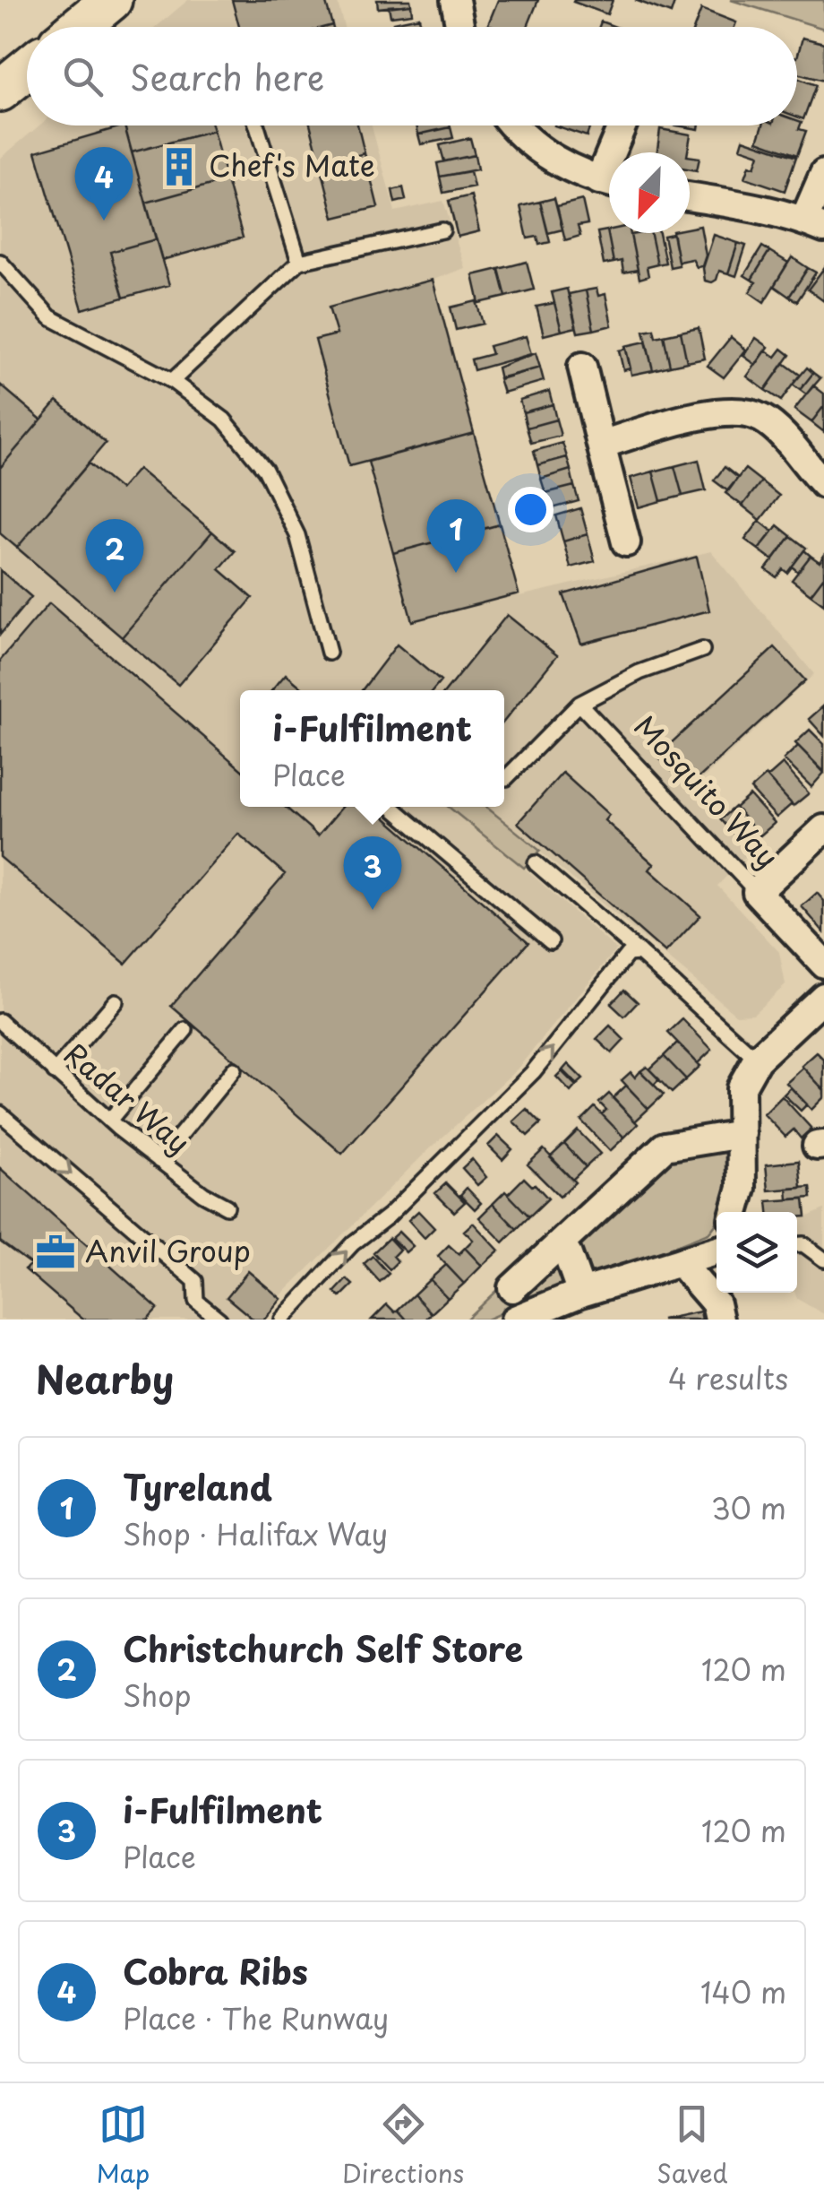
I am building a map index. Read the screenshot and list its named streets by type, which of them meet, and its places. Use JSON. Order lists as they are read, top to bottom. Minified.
{"streets":{"street":["Mosquito Way"],"lane":["Radar Way"]},"places":{"building":["Chef's Mate"],"office":["Anvil Group"]},"north":"bottom left","page":{"search":"Search here","pins":["4","1","2","3"],"popup":["i-Fulfilment","Place"],"heading":["Nearby","4 results"],"list":[{"mark":"1","name":"Tyreland","note":"Shop · Halifax Way","value":"30 m"},{"mark":"2","name":"Christchurch Self Store","note":"Shop","value":"120 m"},{"mark":"3","name":"i-Fulfilment","note":"Place","value":"120 m"},{"mark":"4","name":"Cobra Ribs","note":"Place · The Runway","value":"140 m"}],"nav":["Map","Directions","Saved"]}}
